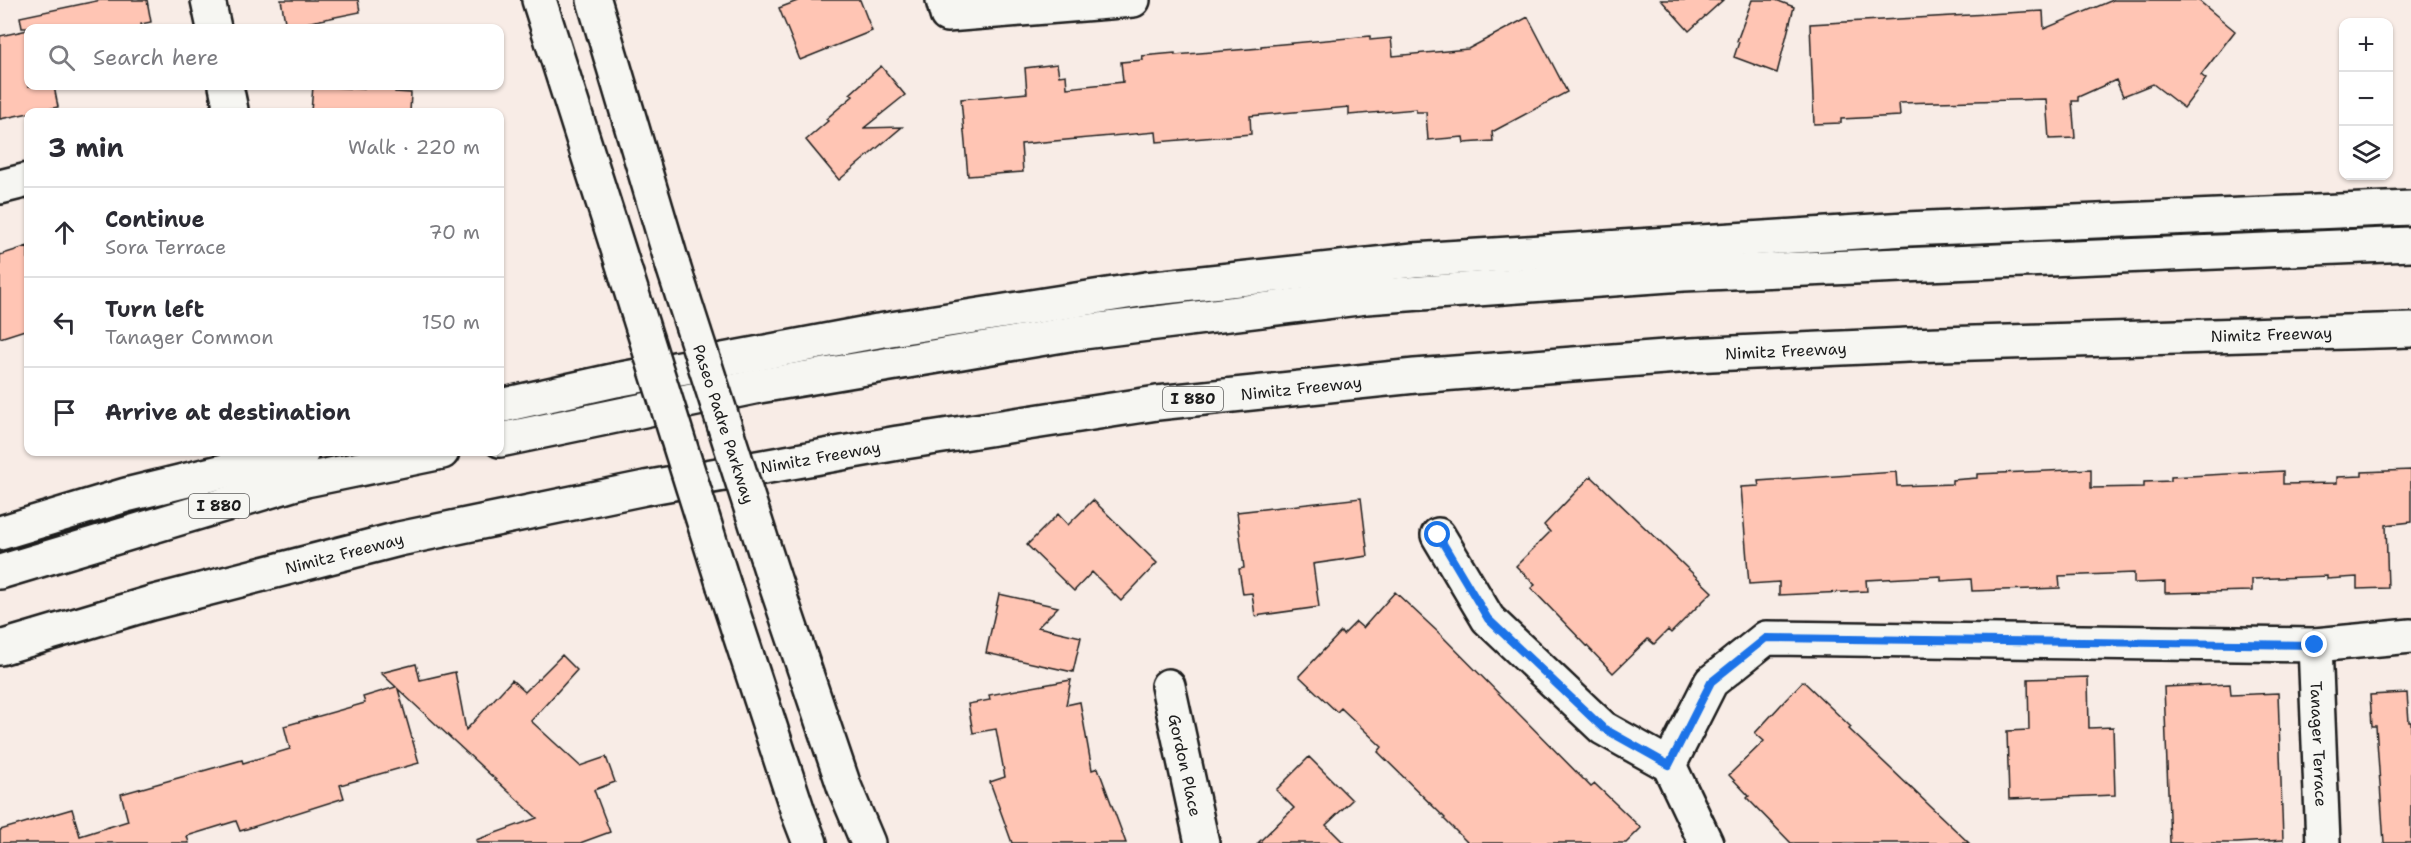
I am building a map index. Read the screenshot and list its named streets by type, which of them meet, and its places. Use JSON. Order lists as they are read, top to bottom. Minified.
{"streets":{"main road":["Nimitz Freeway","I 880","Paseo Padre Parkway","Tanager Terrace","Gordon Place"]},"page":{"map_buttons":["+","−"],"search":"Search here","heading":["3 min","Walk · 220 m"],"list":[["Continue","Sora Terrace","70 m"],["Turn left","Tanager Common","150 m"],"Arrive at destination"]}}
